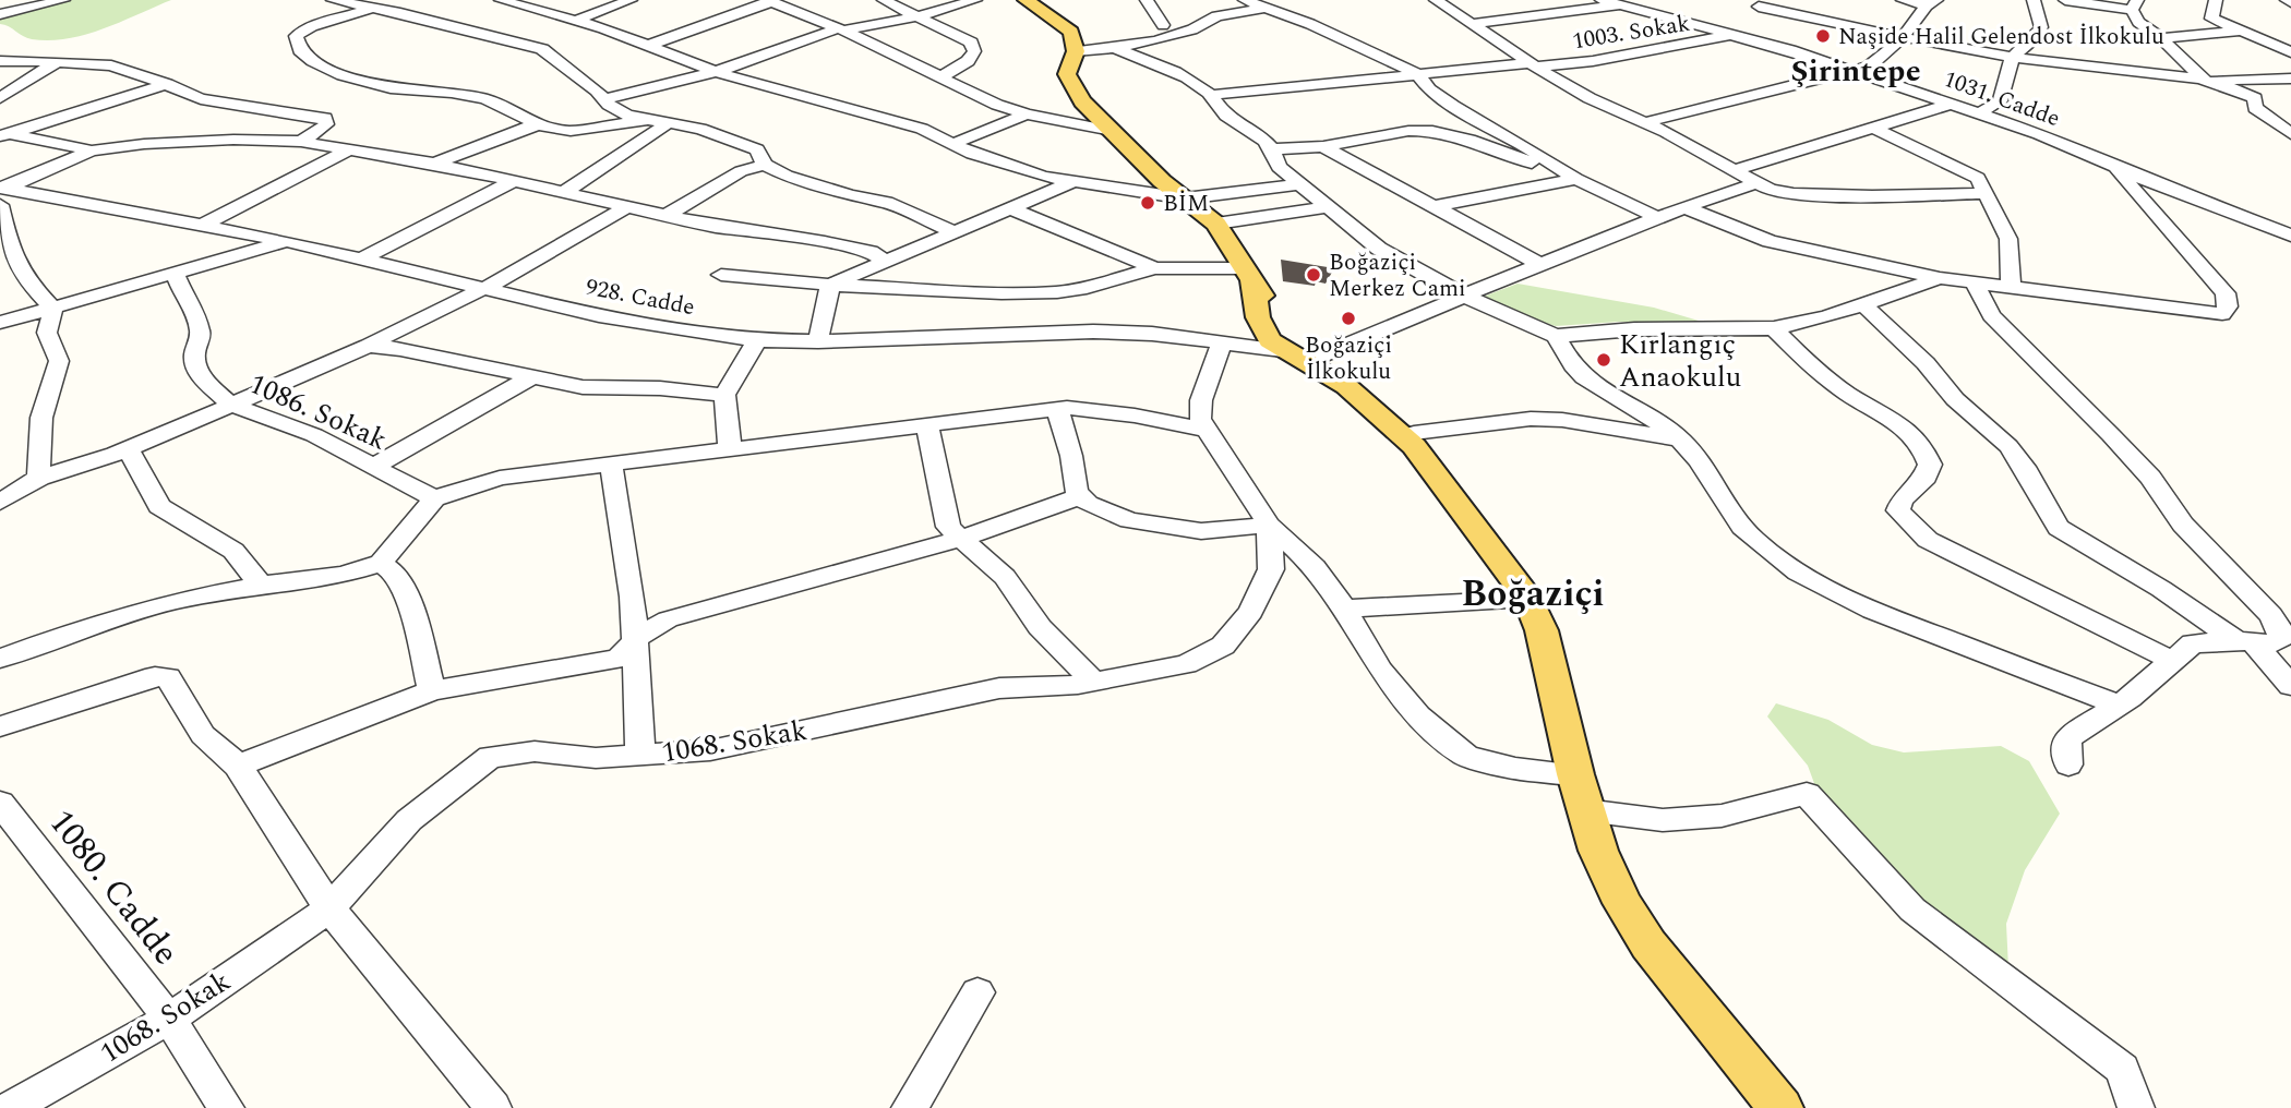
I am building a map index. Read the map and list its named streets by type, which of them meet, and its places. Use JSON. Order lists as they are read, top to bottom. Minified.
{"streets":{"street":["1003. Sokak","1031. Cadde","928. Cadde","1086. Sokak","1068. Sokak","1080. Cadde"]},"crossings":[["1003. Sokak","1031. Cadde"],["928. Cadde","1068. Sokak"],["1068. Sokak","1080. Cadde"]],"districts":["Şirintepe","Boğaziçi"],"places":["Naşide Halil Gelendost İlkokulu","BİM","Boğaziçi Merkez Cami","Boğaziçi İlkokulu","Kırlangıç Anaokulu"]}
